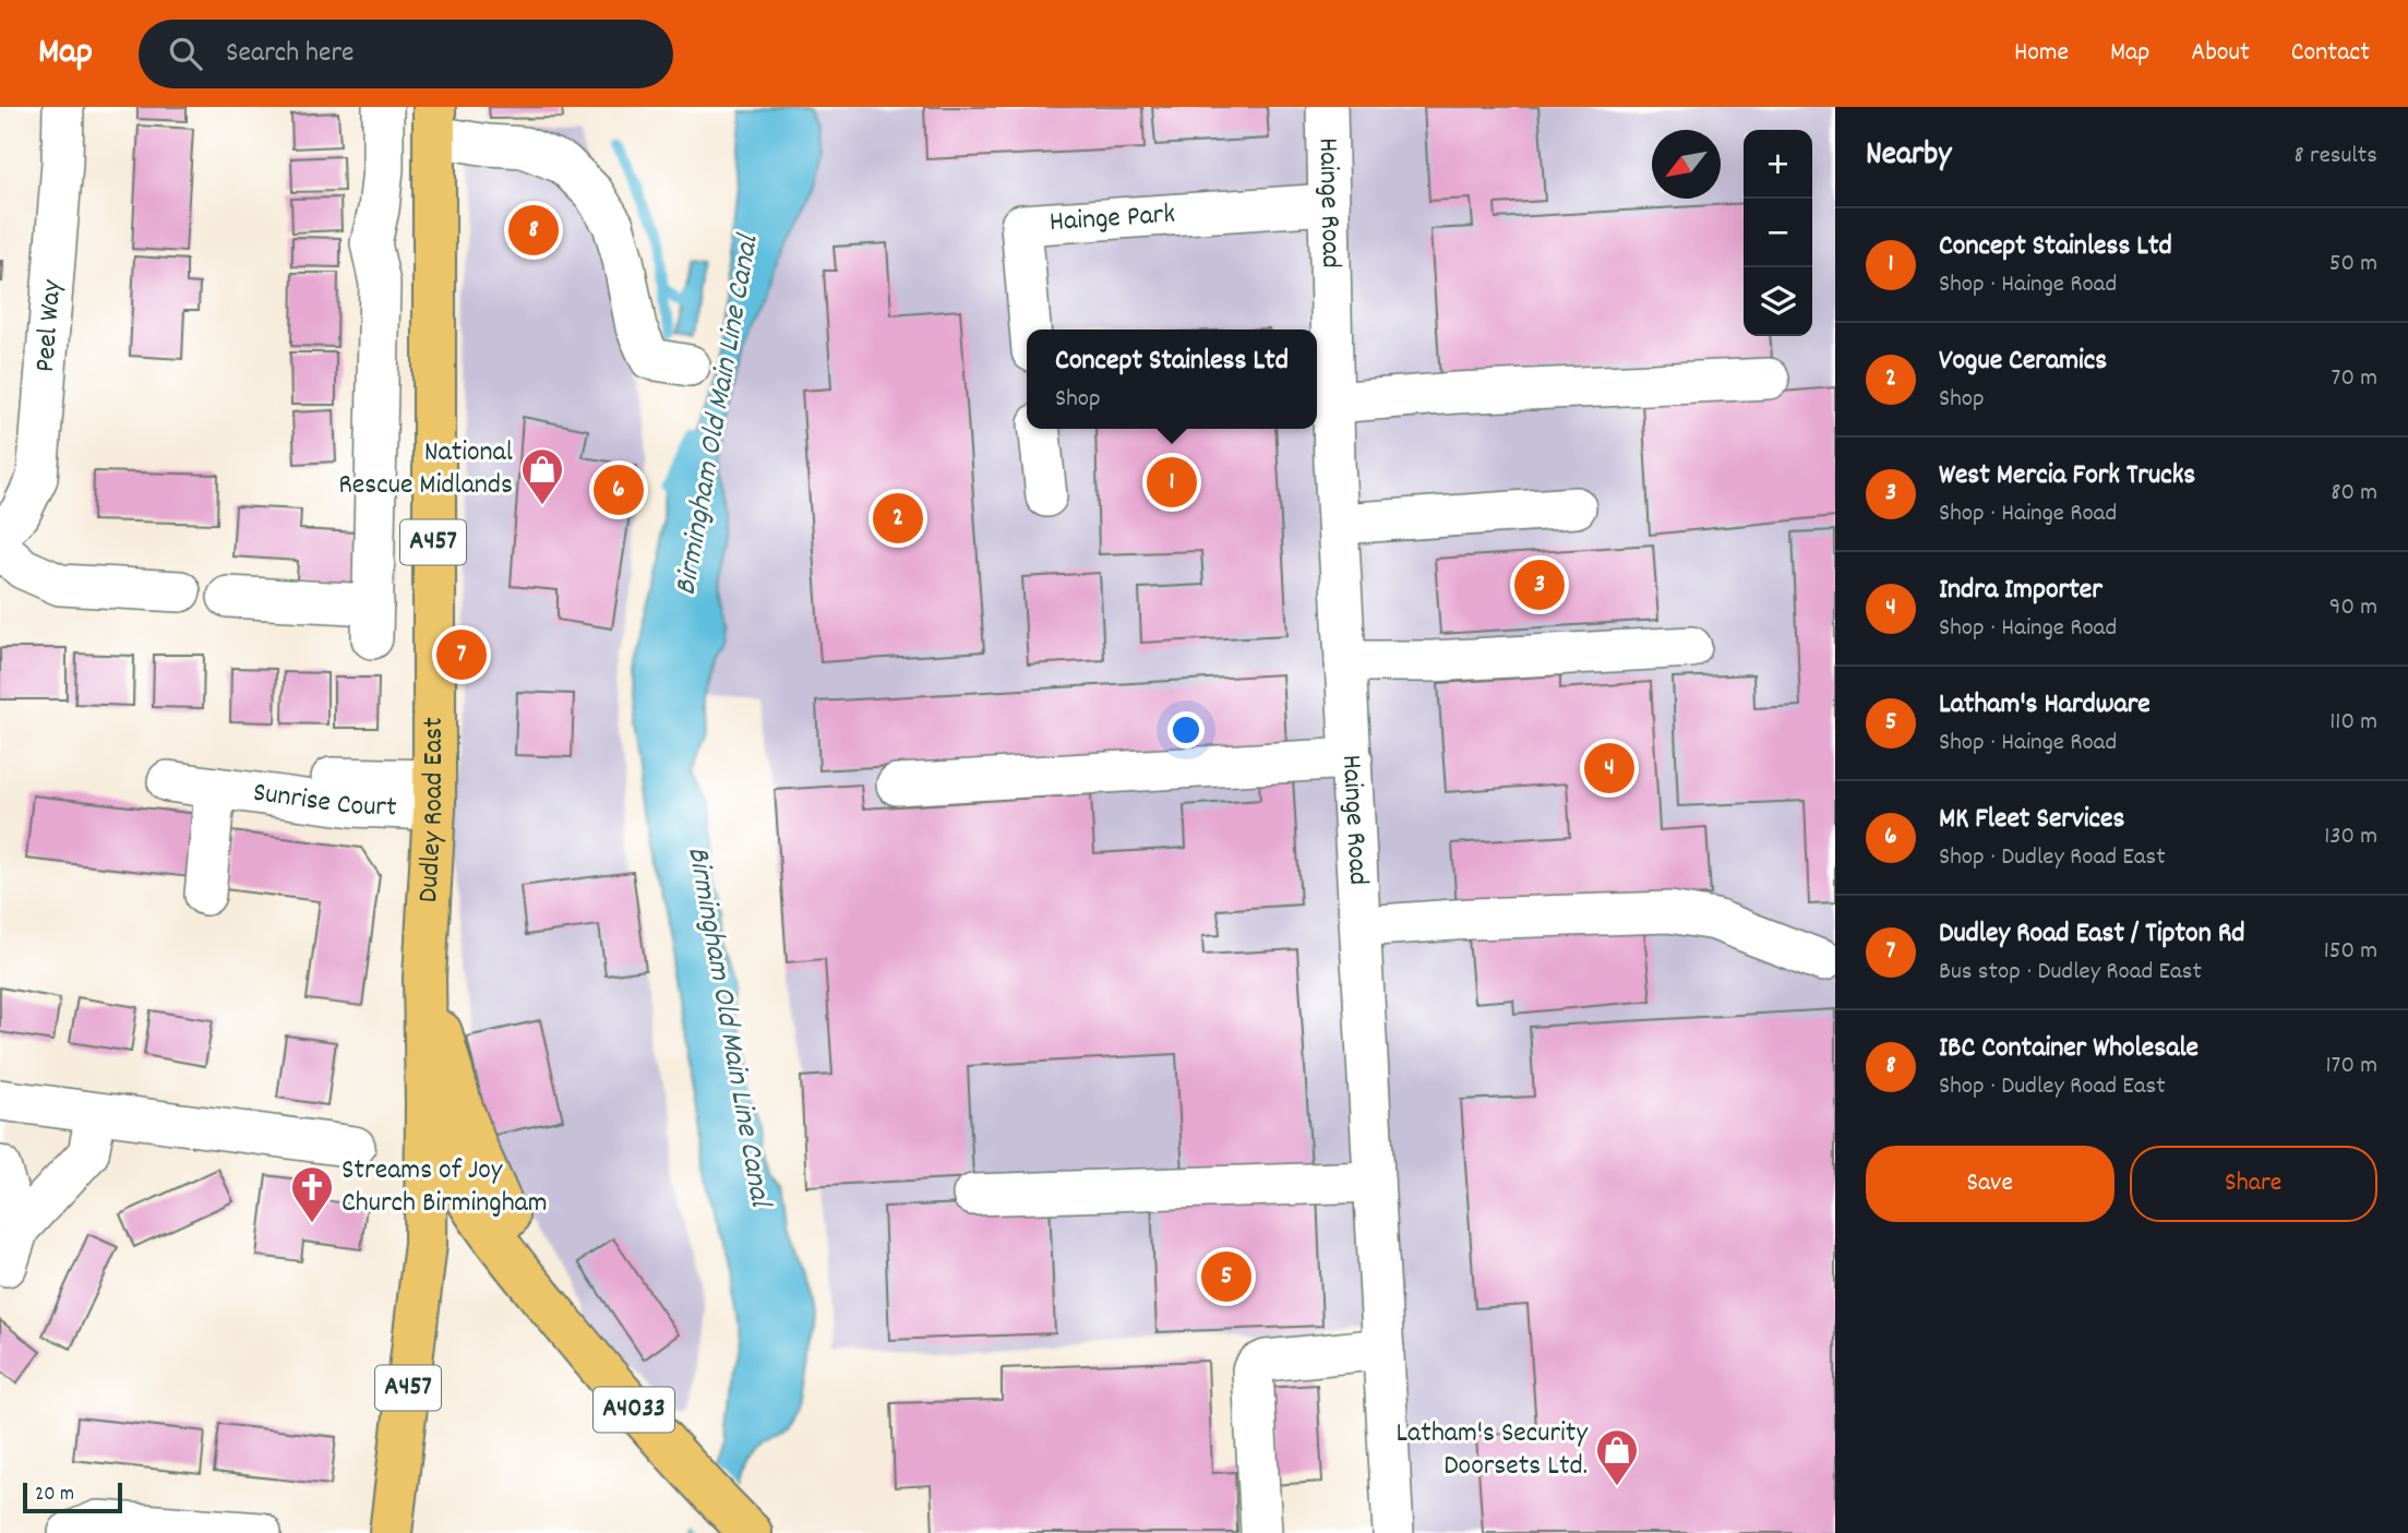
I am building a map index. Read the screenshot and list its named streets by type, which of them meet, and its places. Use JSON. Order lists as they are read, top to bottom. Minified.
{"streets":{"main road":["A457","Dudley Road East","A4033"],"street":["Hainge Road","Hainge Park","Peel Way","Sunrise Court"]},"crossings":[["Hainge Road","Hainge Park"],["A457","Dudley Road East"],["A457","A4033"],["Dudley Road East","A4033"]],"water":["Birmingham Old Main Line Canal"],"places":{"shop":["National Rescue Midlands","Latham's Security Doorsets Ltd."],"church":["Streams of Joy Church Birmingham"]},"scale_bar":"20 m","north":"bottom left","page":{"header":"Map","search":"Search here","nav":["Home","Map","About","Contact"],"heading":["Nearby","8 results"],"map_buttons":["+","−"],"pins":["8","1","6","2","3","7","4","5"],"list":[{"mark":"1","name":"Concept Stainless Ltd","note":"Shop · Hainge Road","value":"50 m"},{"mark":"2","name":"Vogue Ceramics","note":"Shop","value":"70 m"},{"mark":"3","name":"West Mercia Fork Trucks","note":"Shop · Hainge Road","value":"80 m"},{"mark":"4","name":"Indra Importer","note":"Shop · Hainge Road","value":"90 m"},{"mark":"5","name":"Latham's Hardware","note":"Shop · Hainge Road","value":"110 m"},{"mark":"6","name":"MK Fleet Services","note":"Shop · Dudley Road East","value":"130 m"},{"mark":"7","name":"Dudley Road East / Tipton Rd","note":"Bus stop · Dudley Road East","value":"150 m"},{"mark":"8","name":"IBC Container Wholesale","note":"Shop · Dudley Road East","value":"170 m"}],"popup":["Concept Stainless Ltd","Shop"],"buttons":["Save","Share"],"scale":"20 m"}}
